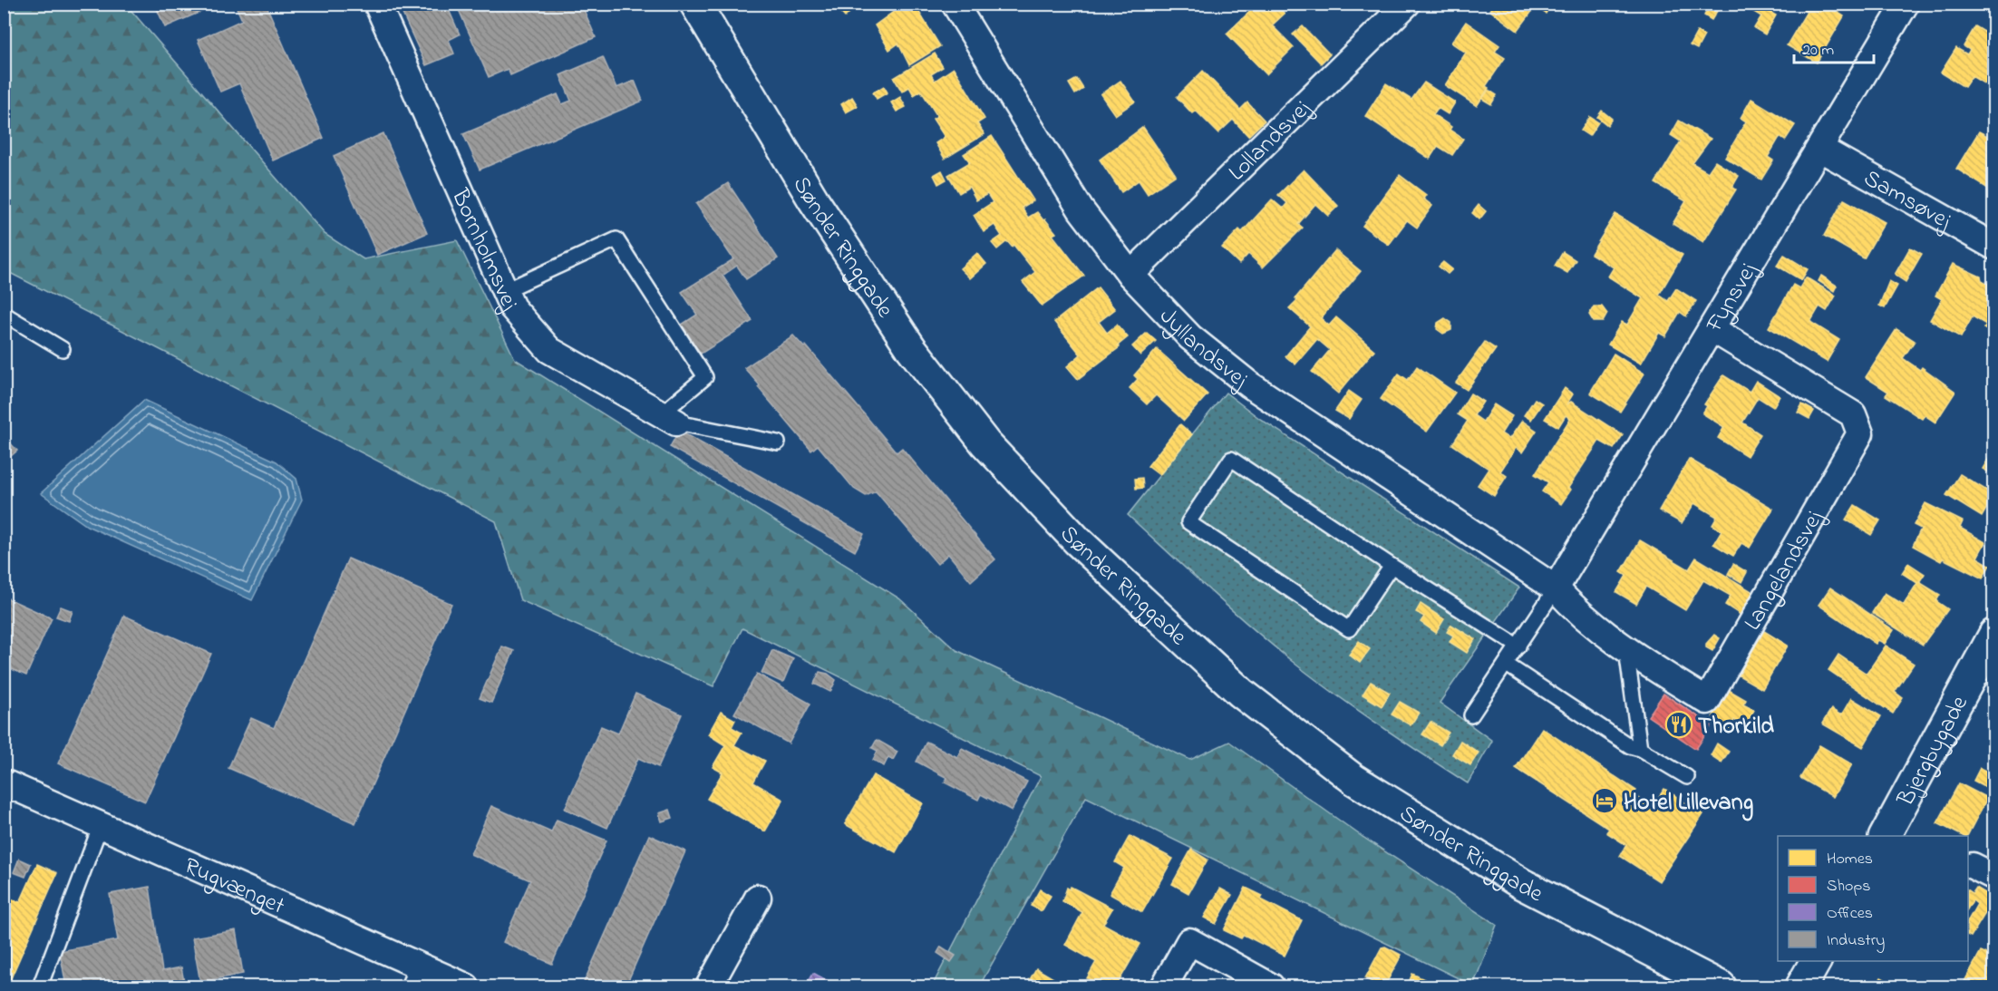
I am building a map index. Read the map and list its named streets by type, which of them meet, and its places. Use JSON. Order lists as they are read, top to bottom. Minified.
{"streets":{"street":["Lollandsvej","Samsøvej","Sønder Ringgade","Bornholmsvej","Fynsvej","Jyllandsvej","Langelandsvej","Bjergbygade","Rugvænget"]},"crossings":[["Lollandsvej","Jyllandsvej"],["Samsøvej","Fynsvej"],["Fynsvej","Jyllandsvej"],["Fynsvej","Langelandsvej"],["Jyllandsvej","Langelandsvej"]],"places":{"restaurant":["Thorkild"],"hotel":["Hotel Lillevang"]},"legend":["Homes","Shops","Offices","Industry"],"scale_bar":"20 m"}
